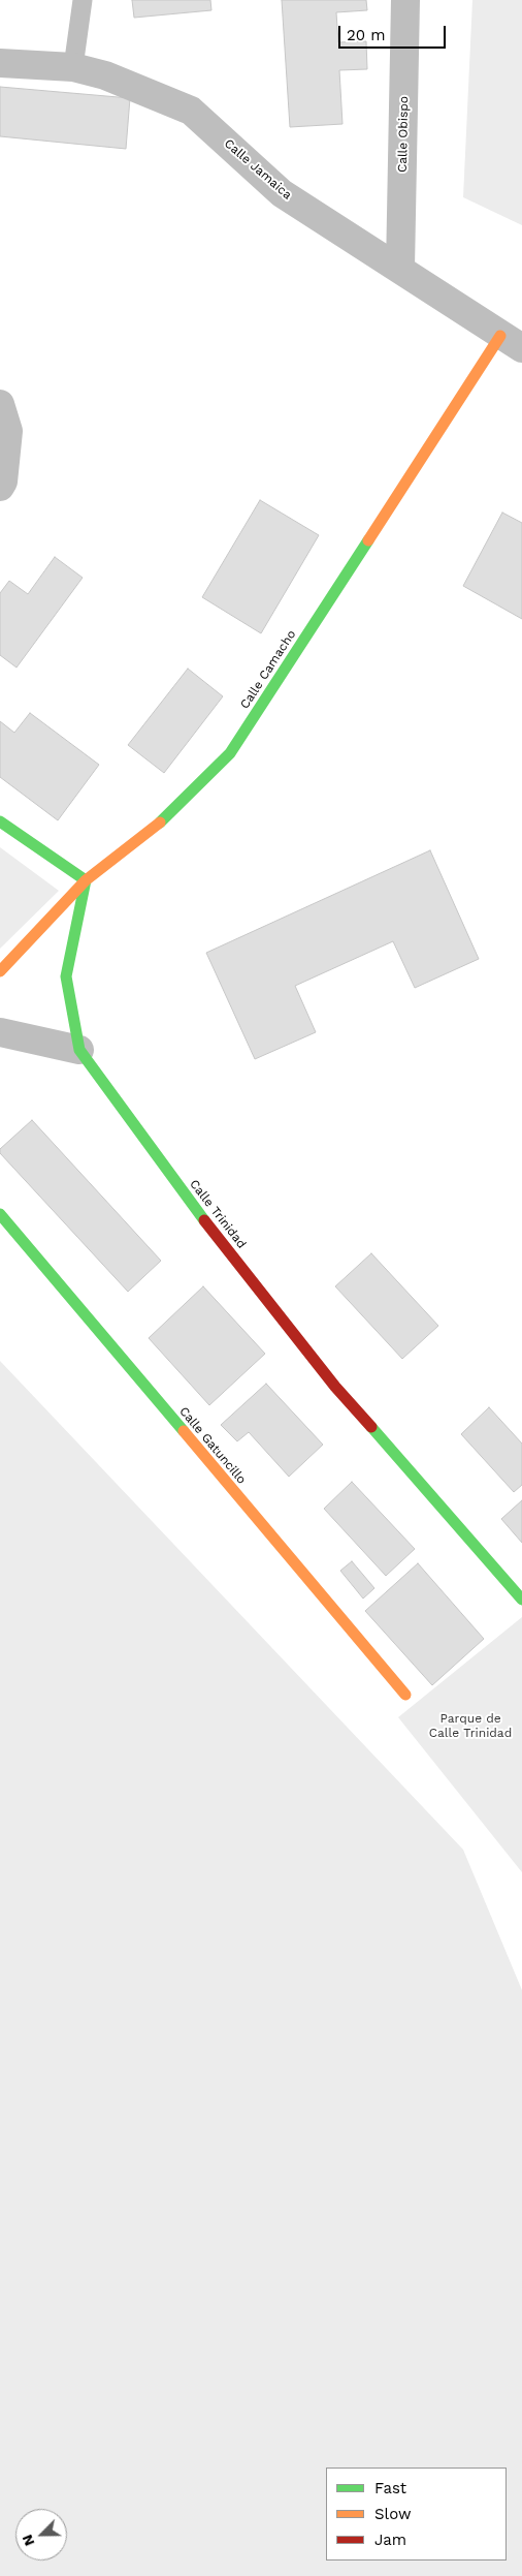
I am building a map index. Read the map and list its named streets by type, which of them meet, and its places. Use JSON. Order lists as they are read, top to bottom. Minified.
{"streets":{"street":["Calle Obispo","Calle Jamaica","Calle Camacho","Calle Trinidad","Calle Gatuncillo"]},"crossings":[["Calle Obispo","Calle Jamaica"],["Calle Jamaica","Calle Camacho"],["Calle Camacho","Calle Trinidad"]],"parks":["Parque de Calle Trinidad"],"legend":["Fast","Slow","Jam"],"scale_bar":"20 m","north":"bottom left"}
